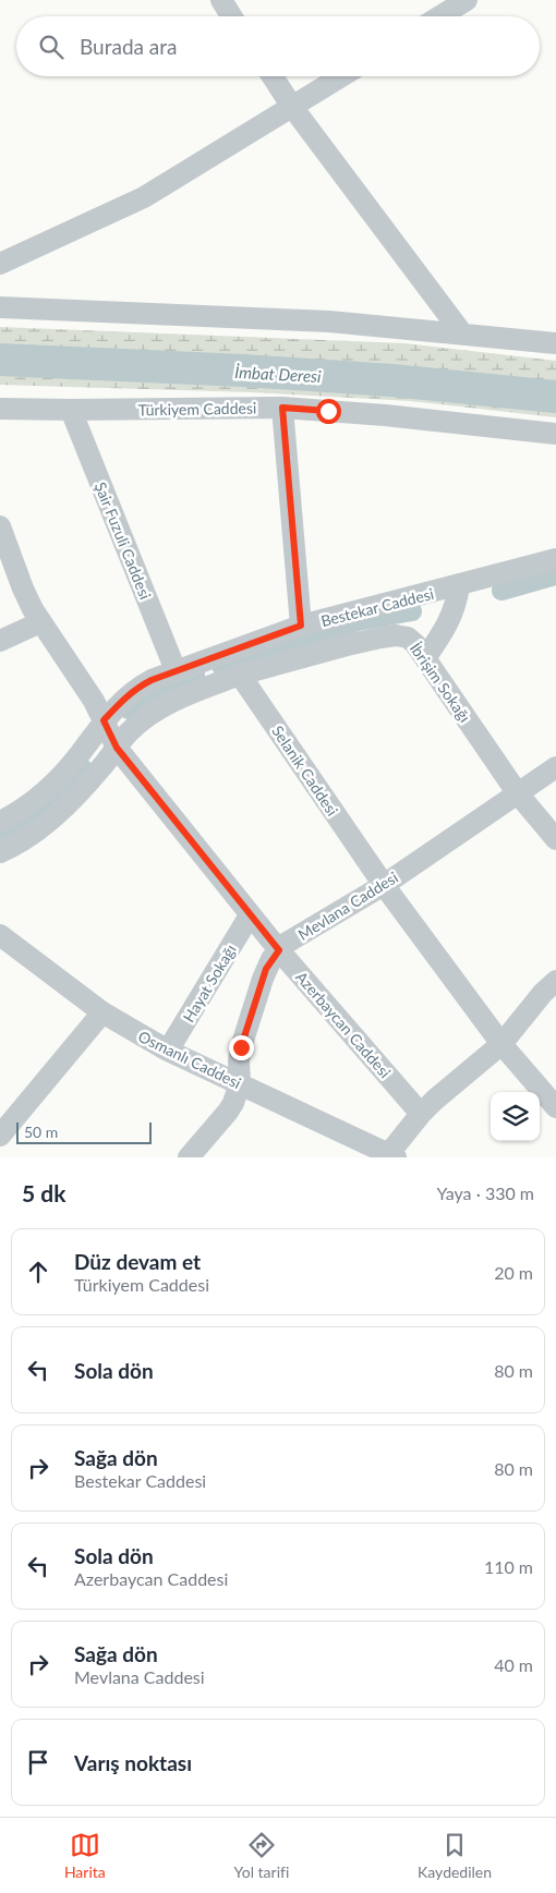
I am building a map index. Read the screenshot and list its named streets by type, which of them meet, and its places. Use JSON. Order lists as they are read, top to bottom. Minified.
{"streets":{"street":["Türkiyem Caddesi","Şair Fuzuli Caddesi","Bestekar Caddesi","İbrişim Sokağı","Selanik Caddesi","Mevlana Caddesi","Hayat Sokağı","Azerbaycan Caddesi","Osmanlı Caddesi"]},"crossings":[["Türkiyem Caddesi","Şair Fuzuli Caddesi"],["Şair Fuzuli Caddesi","Bestekar Caddesi"],["Bestekar Caddesi","Azerbaycan Caddesi"],["İbrişim Sokağı","Selanik Caddesi"],["İbrişim Sokağı","Mevlana Caddesi"],["Selanik Caddesi","Mevlana Caddesi"],["Mevlana Caddesi","Azerbaycan Caddesi"],["Mevlana Caddesi","Osmanlı Caddesi"],["Hayat Sokağı","Azerbaycan Caddesi"],["Hayat Sokağı","Osmanlı Caddesi"]],"water":["İmbat Deresi"],"scale_bar":"50 m","page":{"search":"Burada ara","scale":"50 m","heading":["5 dk","Yaya · 330 m"],"list":[["Düz devam et","Türkiyem Caddesi","20 m"],["Sola dön","80 m"],["Sağa dön","Bestekar Caddesi","80 m"],["Sola dön","Azerbaycan Caddesi","110 m"],["Sağa dön","Mevlana Caddesi","40 m"],"Varış noktası"],"nav":["Harita","Yol tarifi","Kaydedilen"]}}
